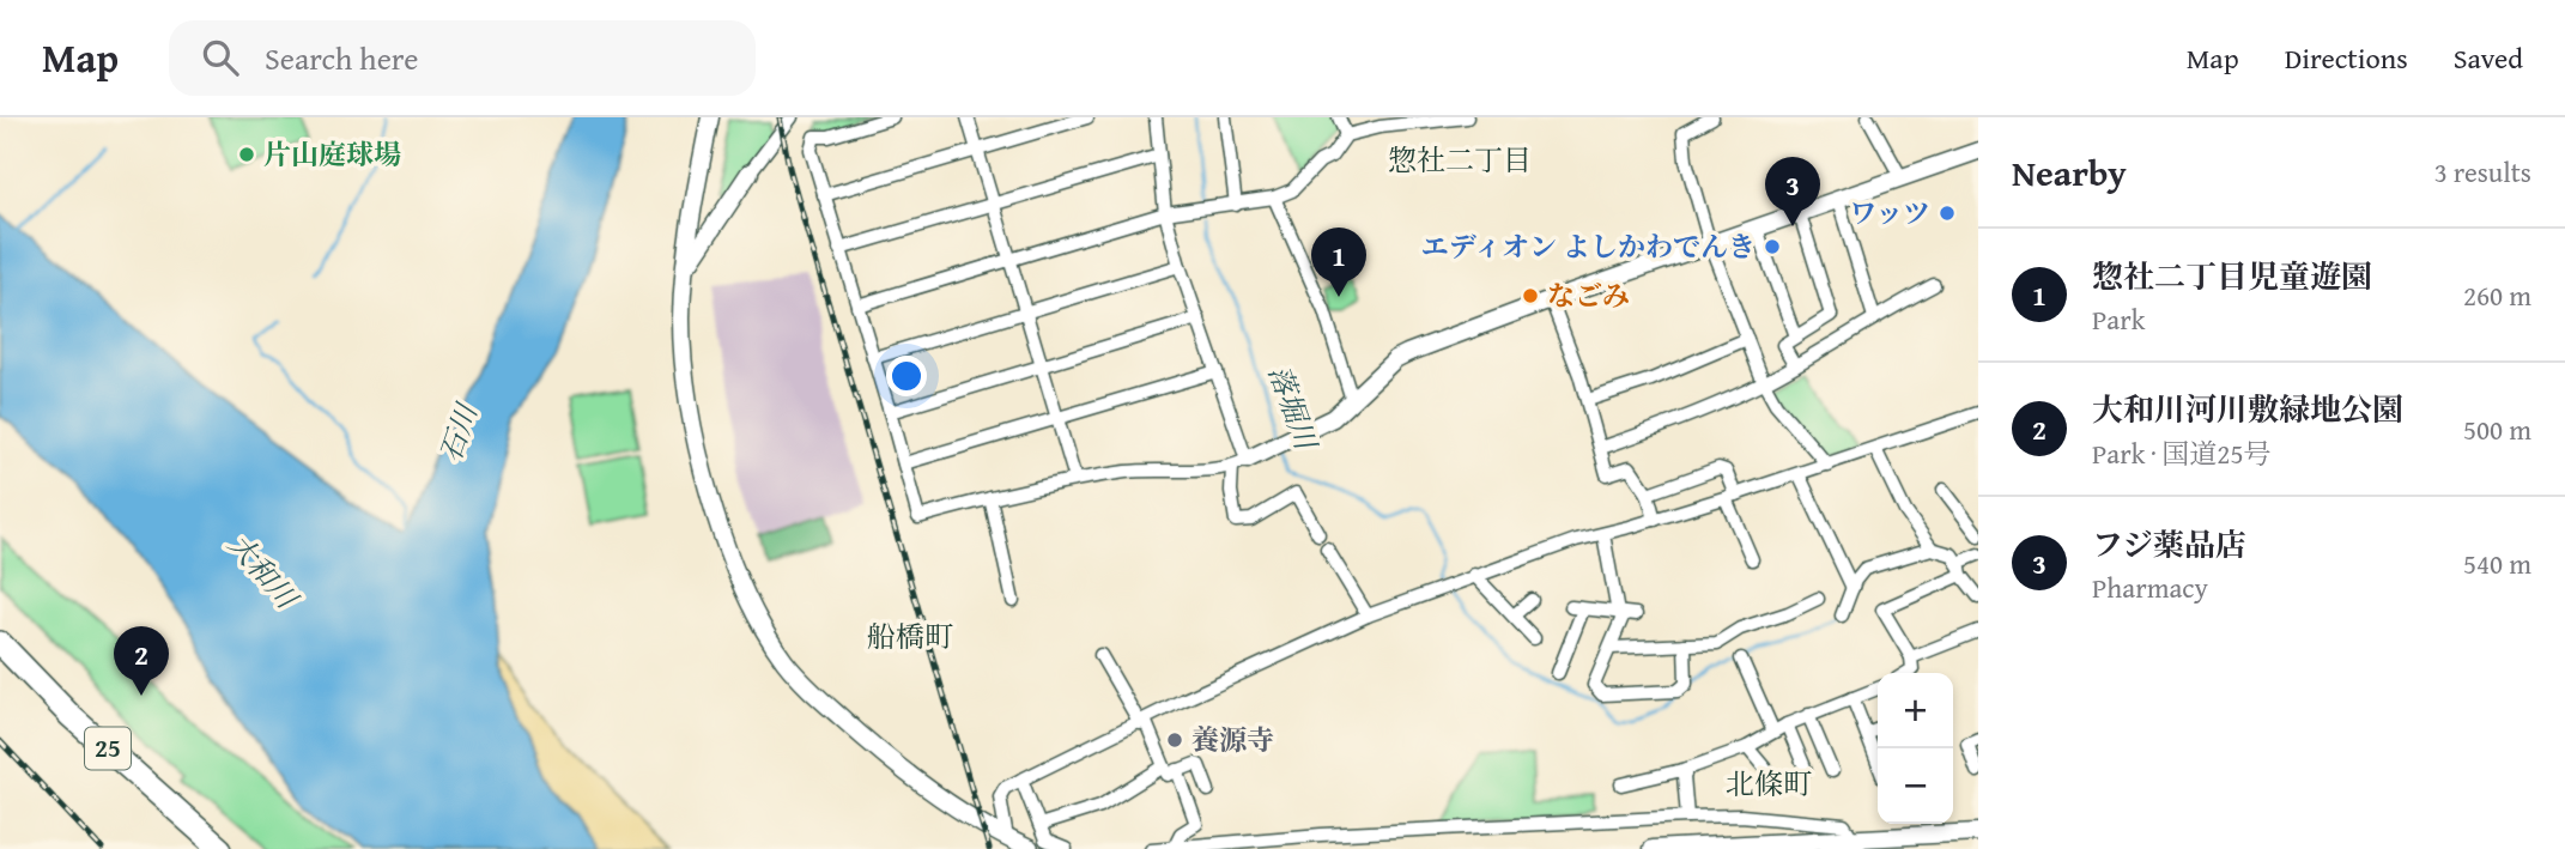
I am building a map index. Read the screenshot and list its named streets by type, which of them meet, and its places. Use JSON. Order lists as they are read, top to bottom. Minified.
{"streets":{"highway":["25"]},"districts":["惣社二丁目","船橋町","北條町"],"water":["落堀川","石川","大和川"],"places":["片山庭球場","ワッツ","エディオン よしかわでんき","なごみ","養源寺"],"page":{"header":"Map","search":"Search here","nav":["Map","Directions","Saved"],"heading":["Nearby","3 results"],"pins":["3","1","2"],"list":[{"mark":"1","name":"惣社二丁目児童遊園","note":"Park","value":"260 m"},{"mark":"2","name":"大和川河川敷緑地公園","note":"Park · 国道25号","value":"500 m"},{"mark":"3","name":"フジ薬品店","note":"Pharmacy","value":"540 m"}],"map_buttons":["+","−"]}}
